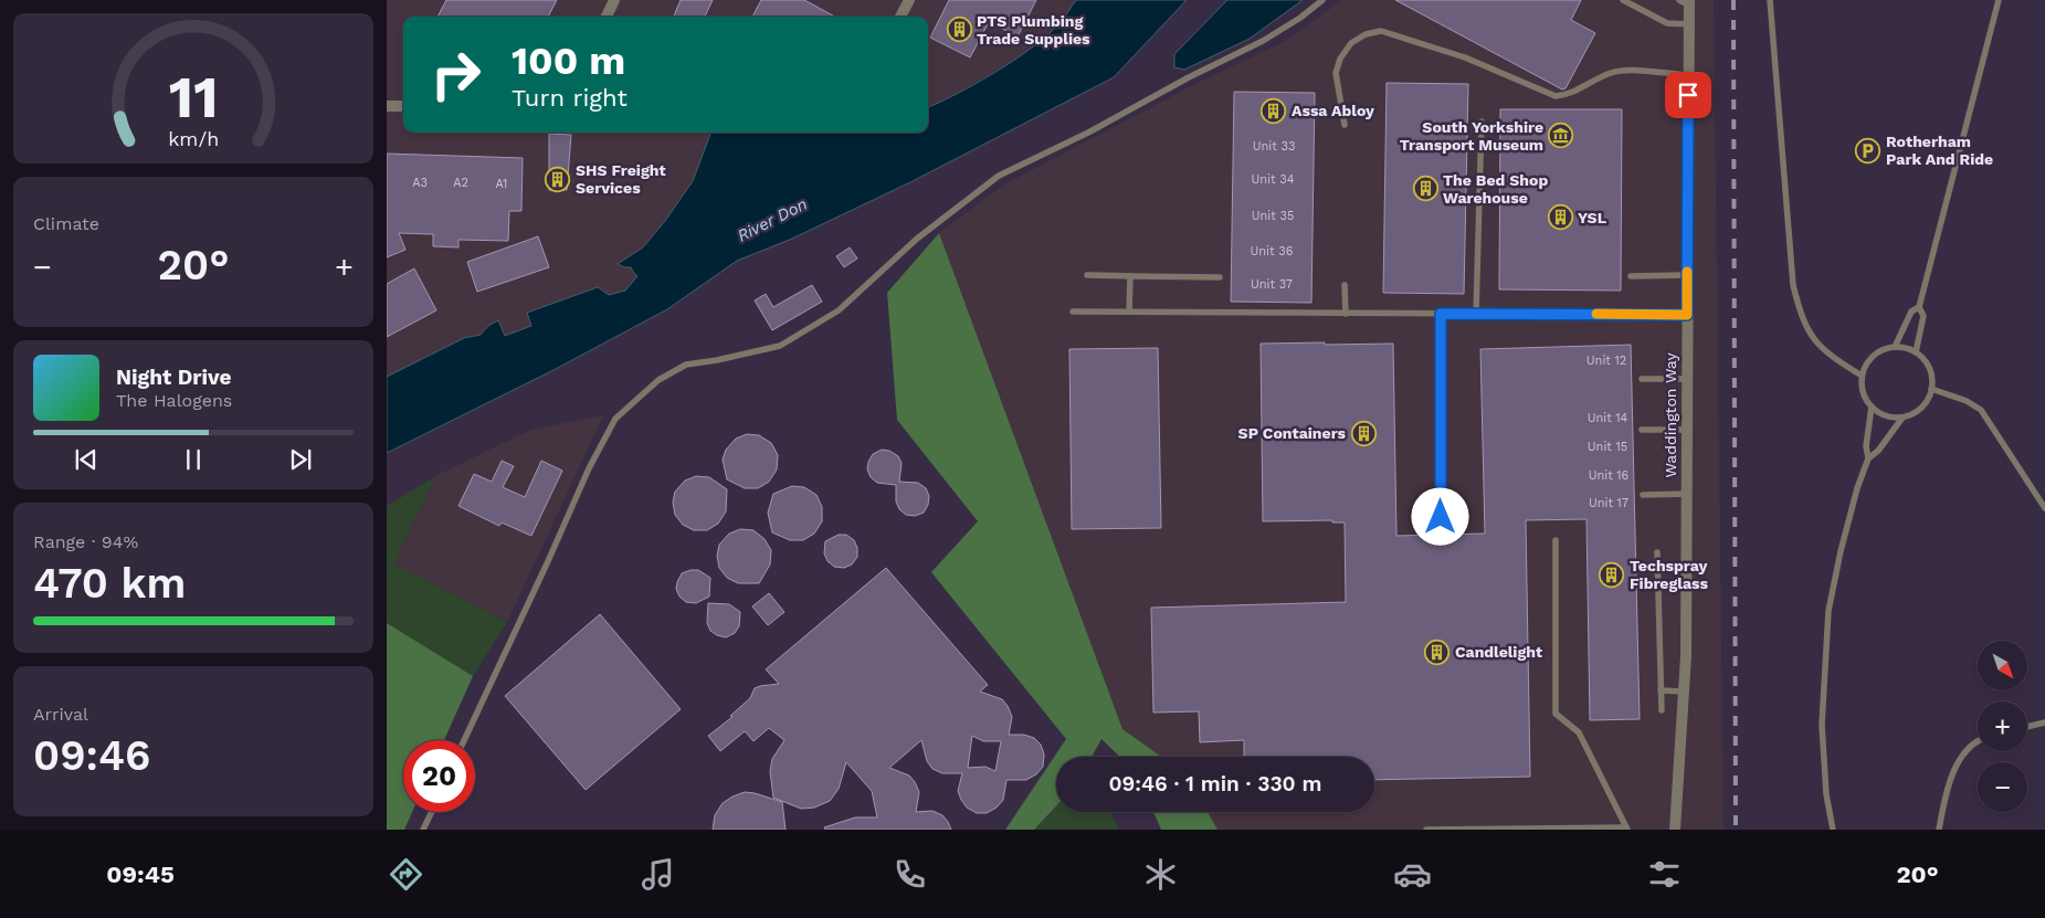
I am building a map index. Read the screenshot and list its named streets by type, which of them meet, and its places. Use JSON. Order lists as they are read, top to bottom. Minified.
{"streets":{"street":["Waddington Way"]},"water":["River Don"],"places":{"building":["PTS Plumbing Trade Supplies","Assa Abloy","SHS Freight Services","The Bed Shop Warehouse","YSL","SP Containers","Techspray Fibreglass","Candlelight"],"museum":["South Yorkshire Transport Museum"],"parking":["Rotherham Park And Ride"]},"house_numbers":["Unit 33","Unit 34","A3","A2","A1","Unit 35","Unit 36","Unit 37","Unit 12","Unit 14","Unit 15","Unit 16","Unit 17"],"north":"bottom right","page":{"turn":["100 m","Turn right"],"tile":["Climate",["Range · 94%","470 km"],["Arrival","09:46"]],"heat":["−","20°","+"],"song":["Night Drive","The Halogens"],"map_buttons":["+","−"],"limit":"20","trip":"09:46 · 1 min · 330 m","tabs":["09:45","20°"],"gauge":["11","km/h"]}}
